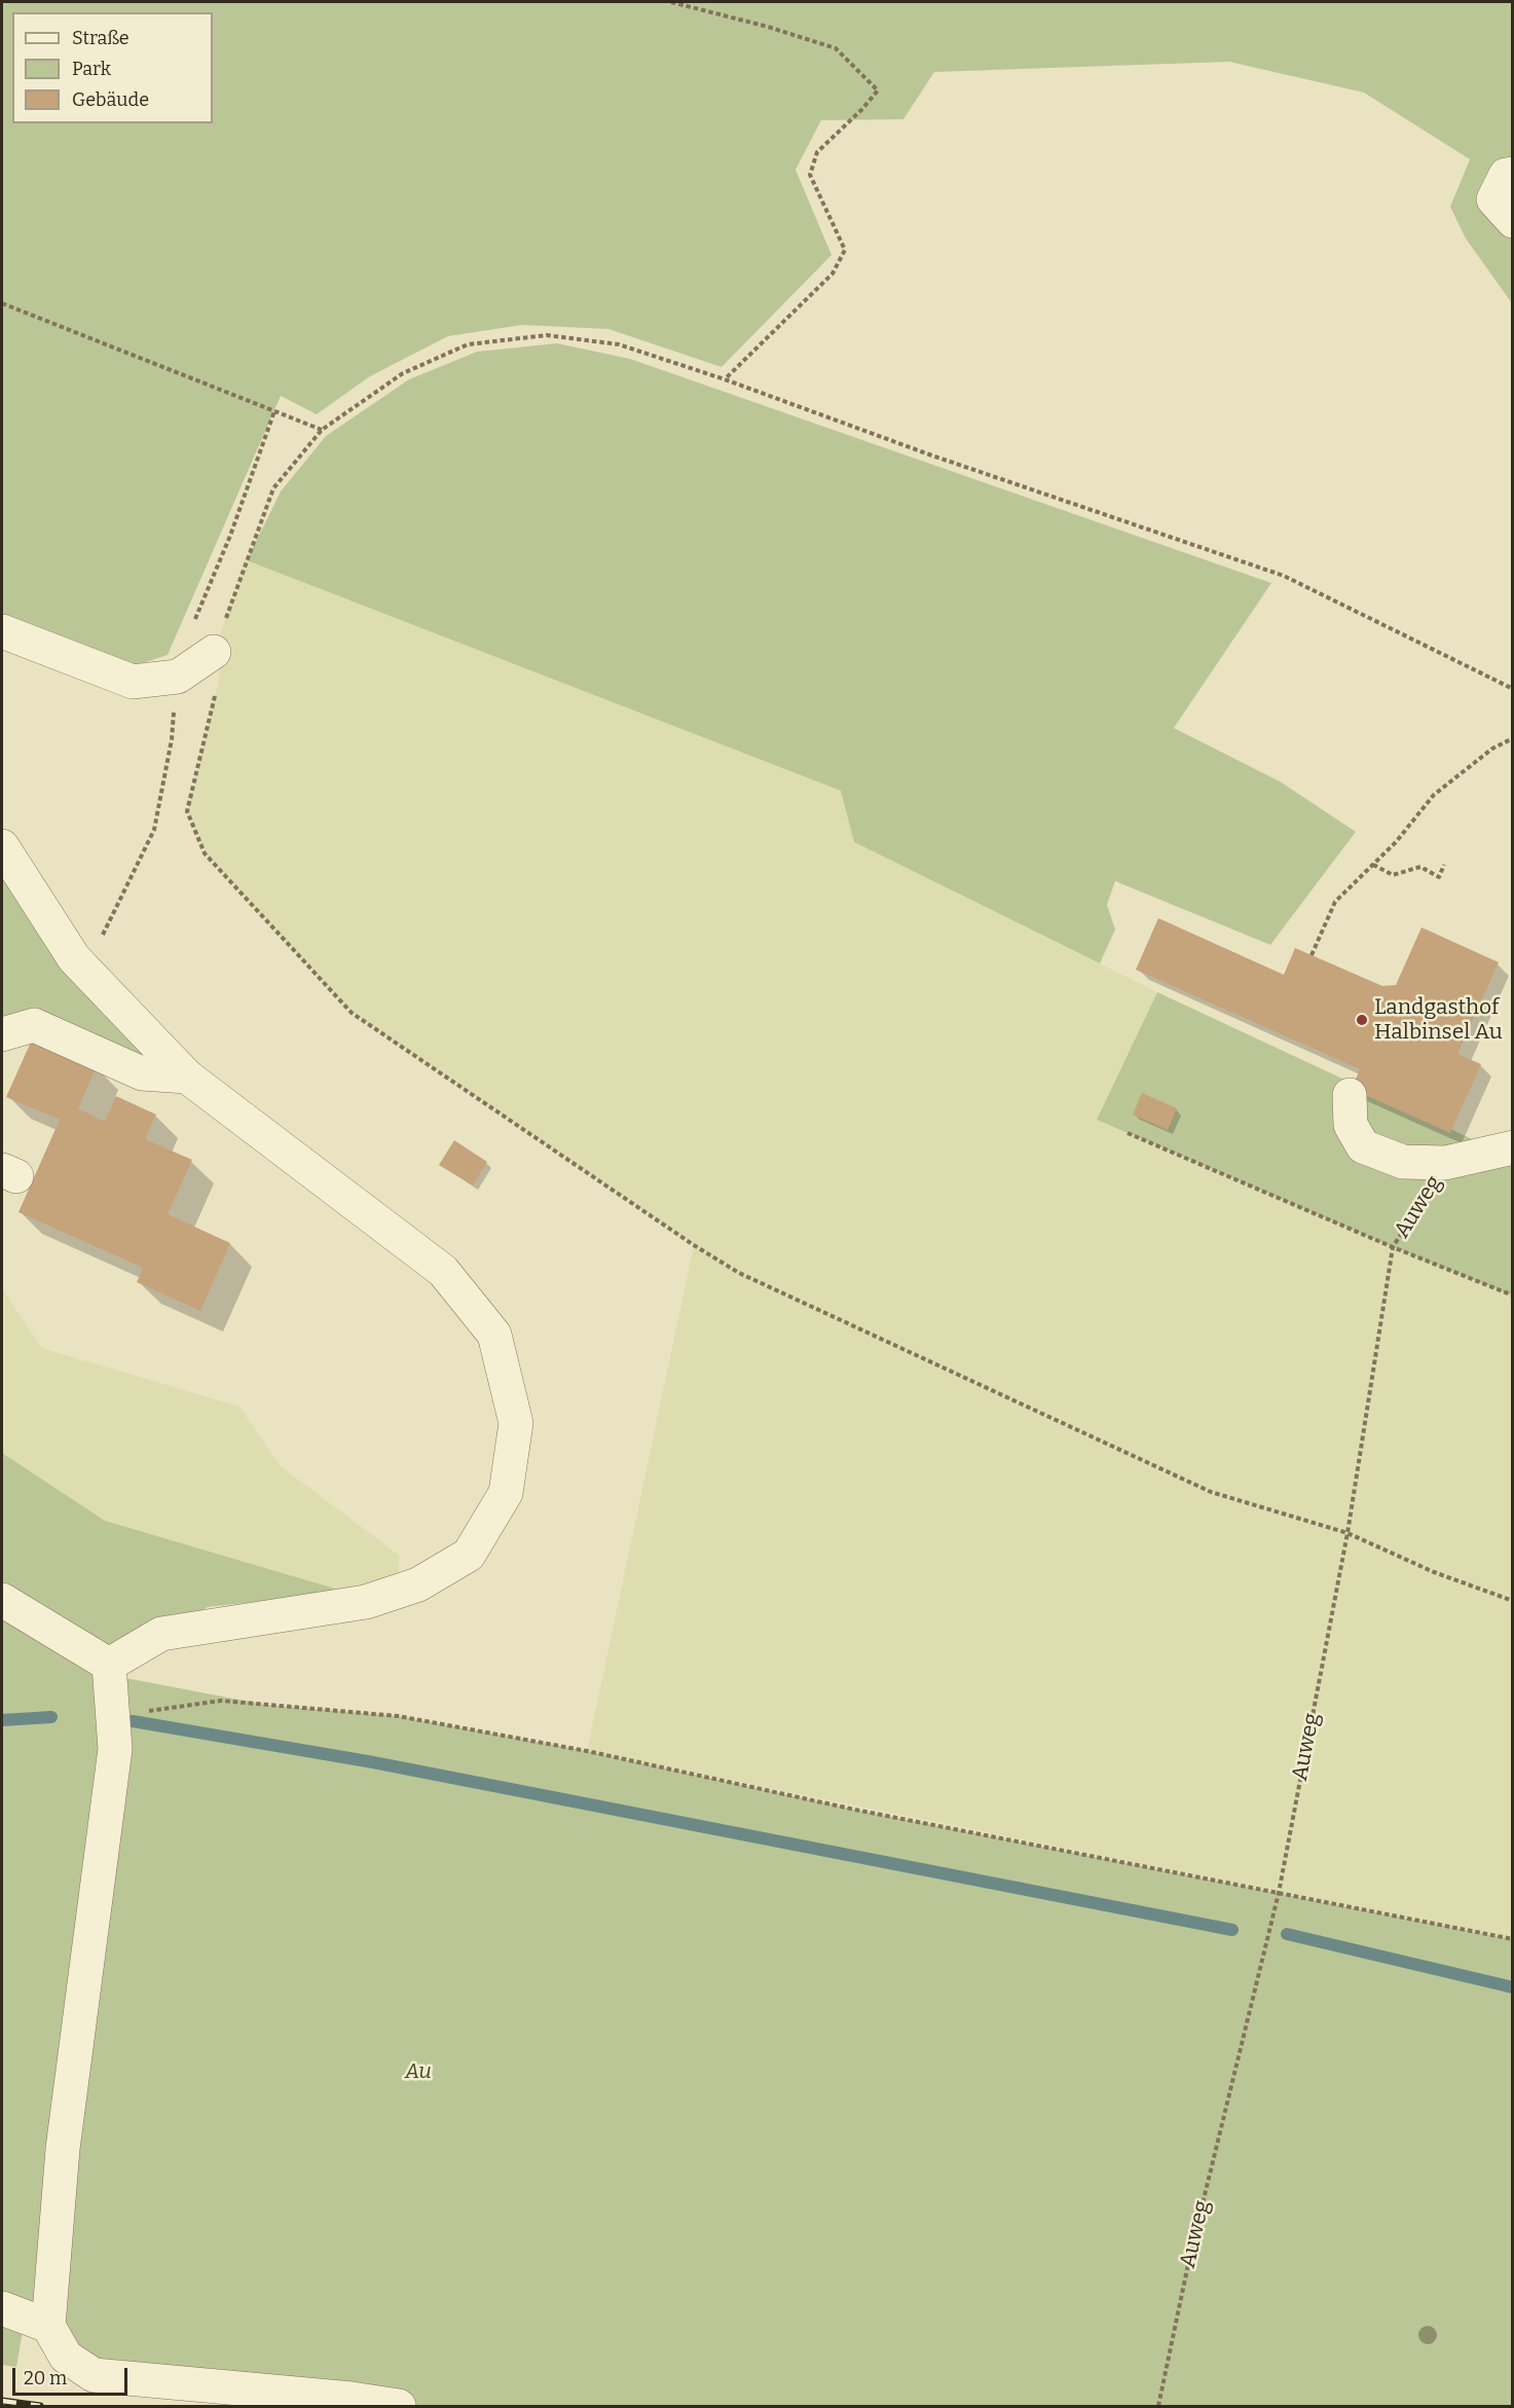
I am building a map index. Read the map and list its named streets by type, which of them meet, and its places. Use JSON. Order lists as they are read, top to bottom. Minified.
{"streets":{"street":["Auweg"]},"parks":["Au"],"places":["Landgasthof Halbinsel Au"],"legend":["Straße","Park","Gebäude"],"scale_bar":"20 m"}
